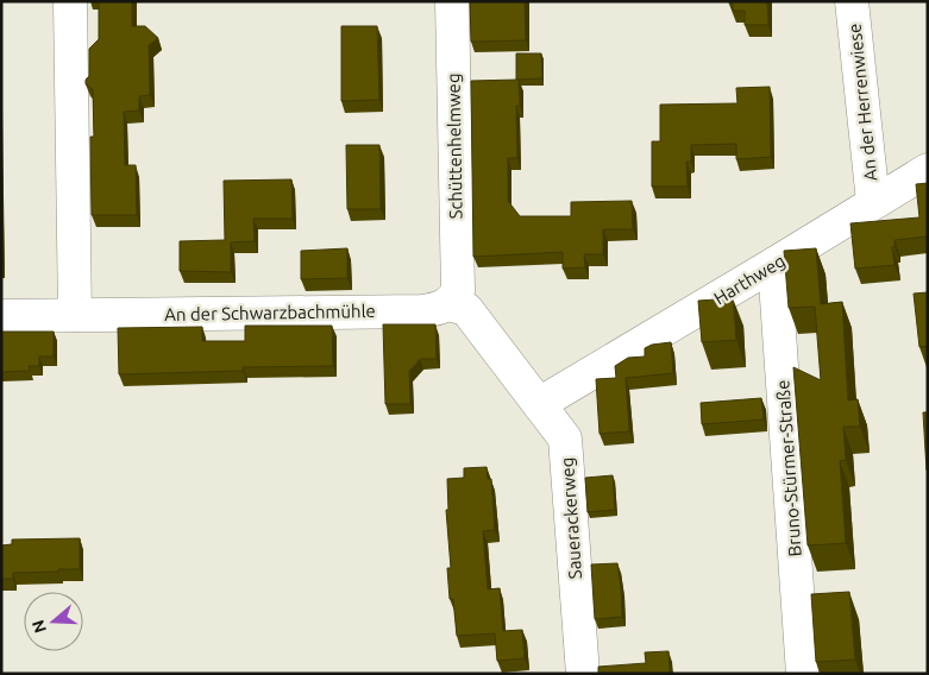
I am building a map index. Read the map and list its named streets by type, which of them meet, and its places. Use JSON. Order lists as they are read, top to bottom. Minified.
{"streets":{"street":["An der Herrenwiese","Schüttenhelmweg","Harthweg","An der Schwarzbachmühle","Bruno-Stürmer-Straße","Sauerackerweg"]},"crossings":[["An der Herrenwiese","Harthweg"],["Schüttenhelmweg","An der Schwarzbachmühle"],["Schüttenhelmweg","Sauerackerweg"],["Harthweg","Bruno-Stürmer-Straße"],["Harthweg","Sauerackerweg"],["An der Schwarzbachmühle","Sauerackerweg"]],"north":"left"}
